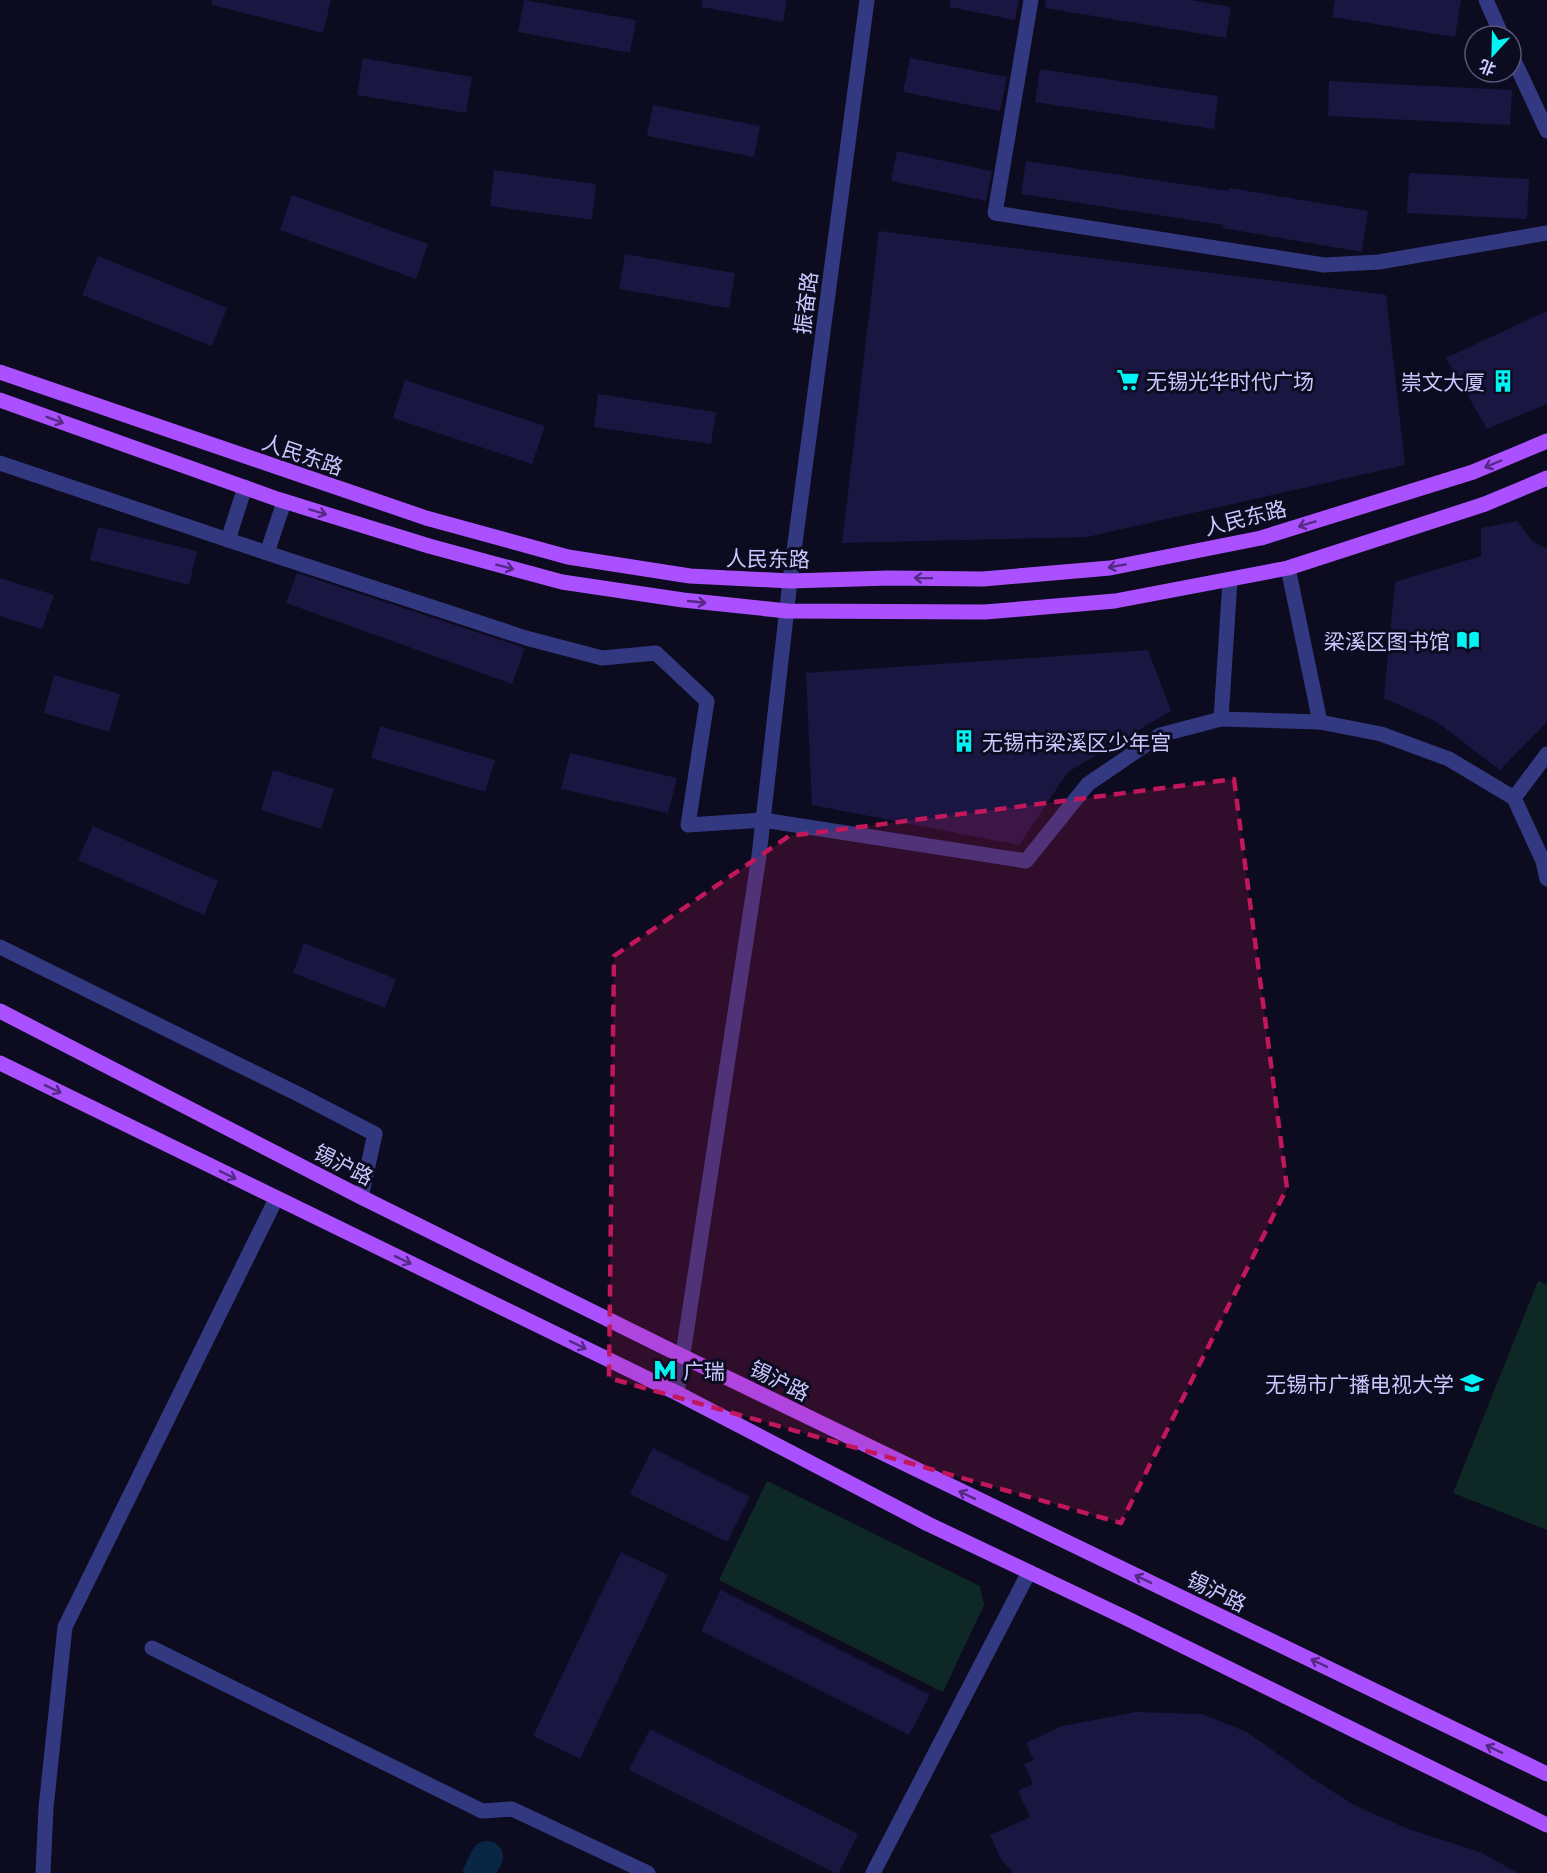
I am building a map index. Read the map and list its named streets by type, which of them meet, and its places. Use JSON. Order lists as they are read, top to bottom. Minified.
{"streets":{"main road":["人民东路","锡沪路"],"street":["振奋路"]},"crossings":[["振奋路","人民东路"],["振奋路","锡沪路"]],"places":{"supermarket":["无锡光华时代广场"],"building":["崇文大厦","无锡市梁溪区少年宫"],"library":["梁溪区图书馆"],"metro station":["广瑞"],"school or university":["无锡市广播电视大学"]},"north":"bottom"}
